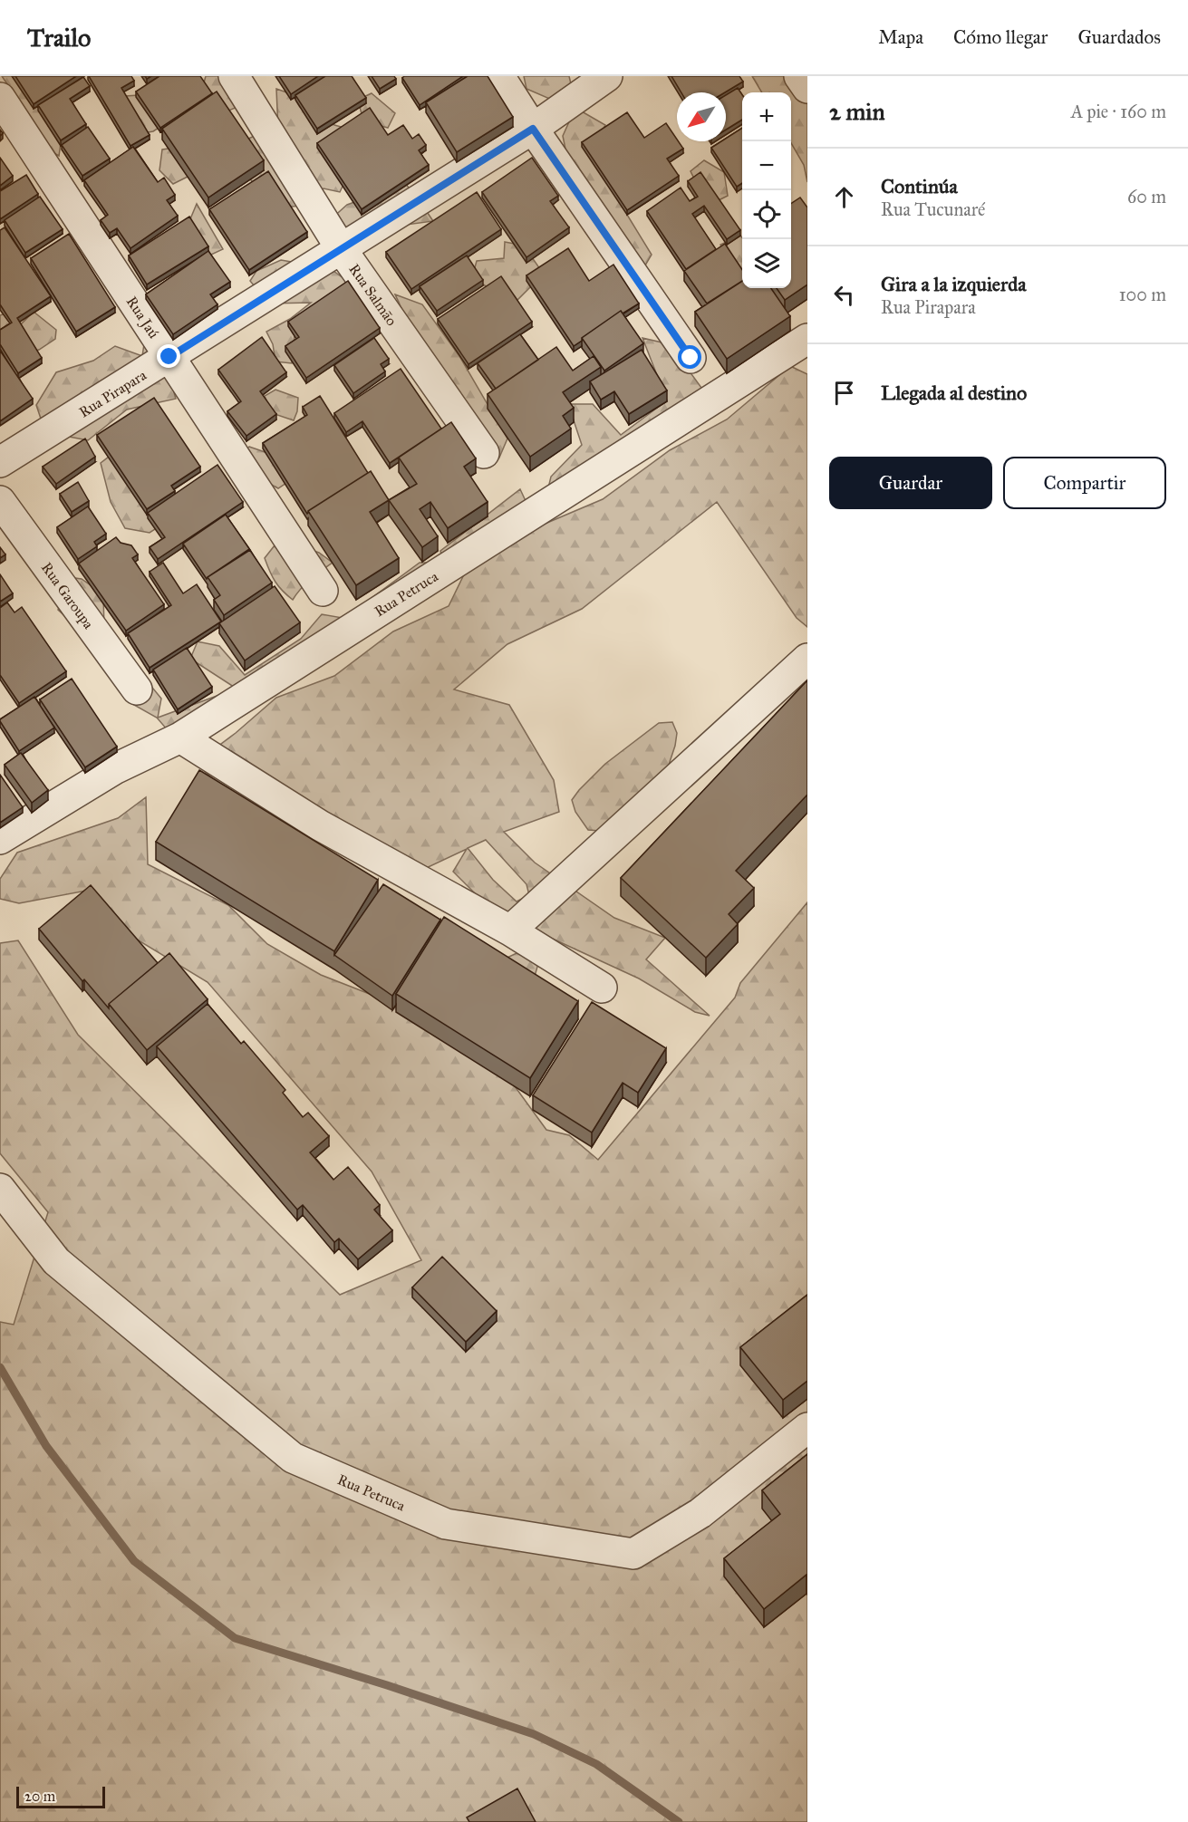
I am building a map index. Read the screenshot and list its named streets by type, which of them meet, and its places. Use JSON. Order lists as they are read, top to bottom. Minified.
{"streets":{"street":["Rua Salmão","Rua Jaú","Rua Pirapara","Rua Petruca","Rua Garoupa"]},"crossings":[["Rua Salmão","Rua Pirapara"],["Rua Jaú","Rua Pirapara"]],"scale_bar":"20 m","north":"bottom left","page":{"header":"Trailo","nav":["Mapa","Cómo llegar","Guardados"],"heading":["2 min","A pie · 160 m"],"map_buttons":["+","−"],"list":[["Continúa","Rua Tucunaré","60 m"],["Gira a la izquierda","Rua Pirapara","100 m"],"Llegada al destino"],"buttons":["Guardar","Compartir"],"scale":"20 m"}}
